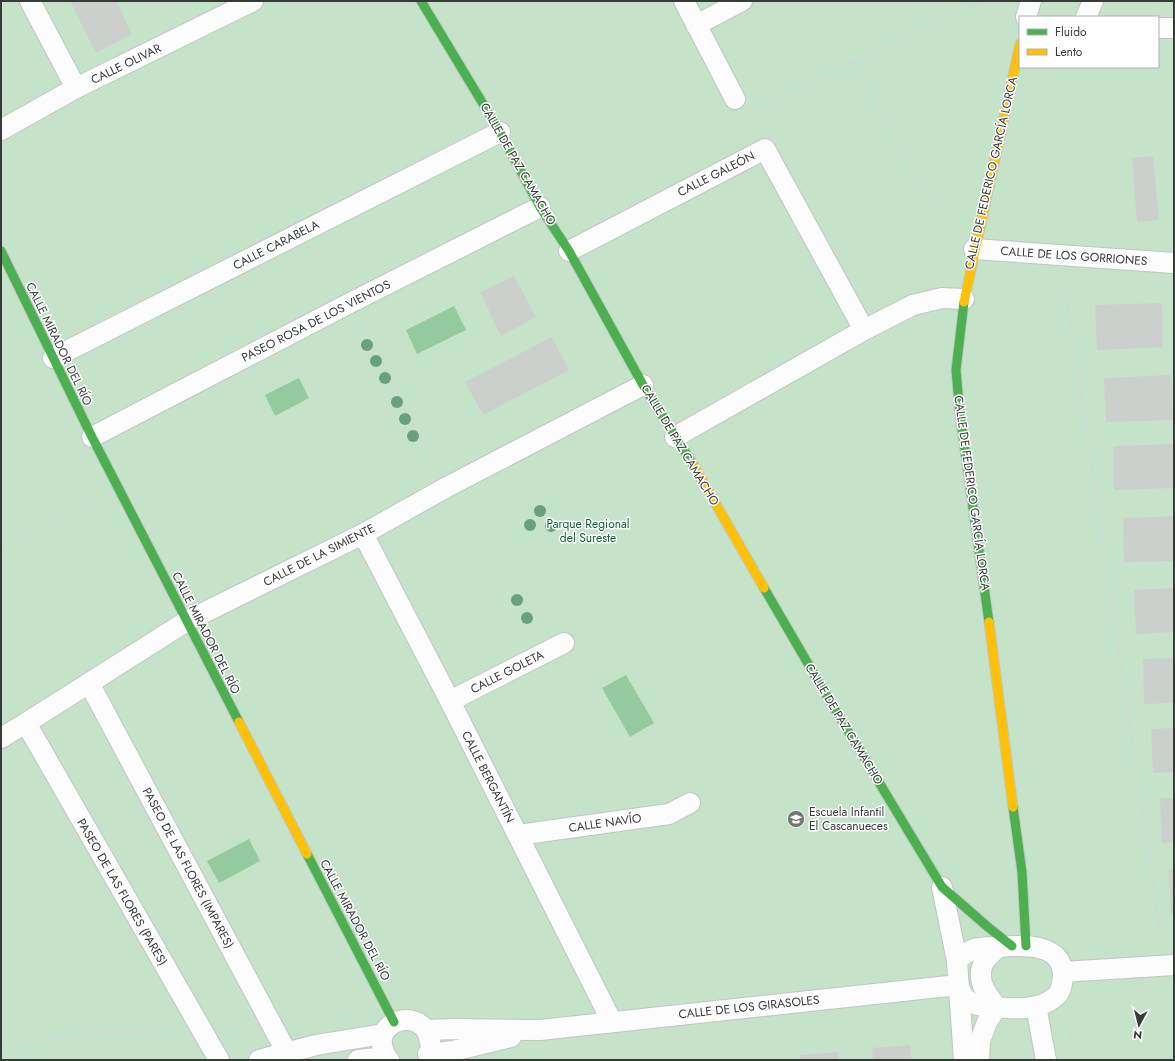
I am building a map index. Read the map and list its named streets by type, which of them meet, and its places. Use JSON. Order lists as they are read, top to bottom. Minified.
{"streets":{"street":["CALLE OLIVAR","CALLE DE PAZ CAMACHO","CALLE DE FEDERICO GARCÍA LORCA","CALLE GALEÓN","CALLE CARABELA","CALLE DE LOS GORRIONES","PASEO ROSA DE LOS VIENTOS","CALLE MIRADOR DEL RÍO","CALLE DE LA SIMIENTE","CALLE GOLETA","CALLE BERGANTÍN","CALLE NAVÍO","PASEO DE LAS FLORES (IMPARES)","PASEO DE LAS FLORES (PARES)","CALLE DE LOS GIRASOLES"]},"crossings":[["CALLE DE PAZ CAMACHO","CALLE DE FEDERICO GARCÍA LORCA"],["CALLE DE PAZ CAMACHO","CALLE GALEÓN"],["CALLE DE PAZ CAMACHO","CALLE CARABELA"],["CALLE DE PAZ CAMACHO","PASEO ROSA DE LOS VIENTOS"],["CALLE DE PAZ CAMACHO","CALLE DE LA SIMIENTE"],["CALLE DE PAZ CAMACHO","CALLE DE LOS GIRASOLES"],["CALLE DE FEDERICO GARCÍA LORCA","CALLE DE LOS GORRIONES"],["CALLE CARABELA","CALLE MIRADOR DEL RÍO"],["PASEO ROSA DE LOS VIENTOS","CALLE MIRADOR DEL RÍO"],["CALLE MIRADOR DEL RÍO","CALLE DE LA SIMIENTE"],["CALLE DE LA SIMIENTE","CALLE BERGANTÍN"],["CALLE DE LA SIMIENTE","PASEO DE LAS FLORES (IMPARES)"],["CALLE DE LA SIMIENTE","PASEO DE LAS FLORES (PARES)"],["CALLE GOLETA","CALLE BERGANTÍN"],["CALLE BERGANTÍN","CALLE NAVÍO"],["CALLE BERGANTÍN","CALLE DE LOS GIRASOLES"]],"parks":["Parque Regional del Sureste"],"places":{"school or university":["Escuela Infantil El Cascanueces"]},"legend":["Fluido","Lento"],"north":"bottom"}
